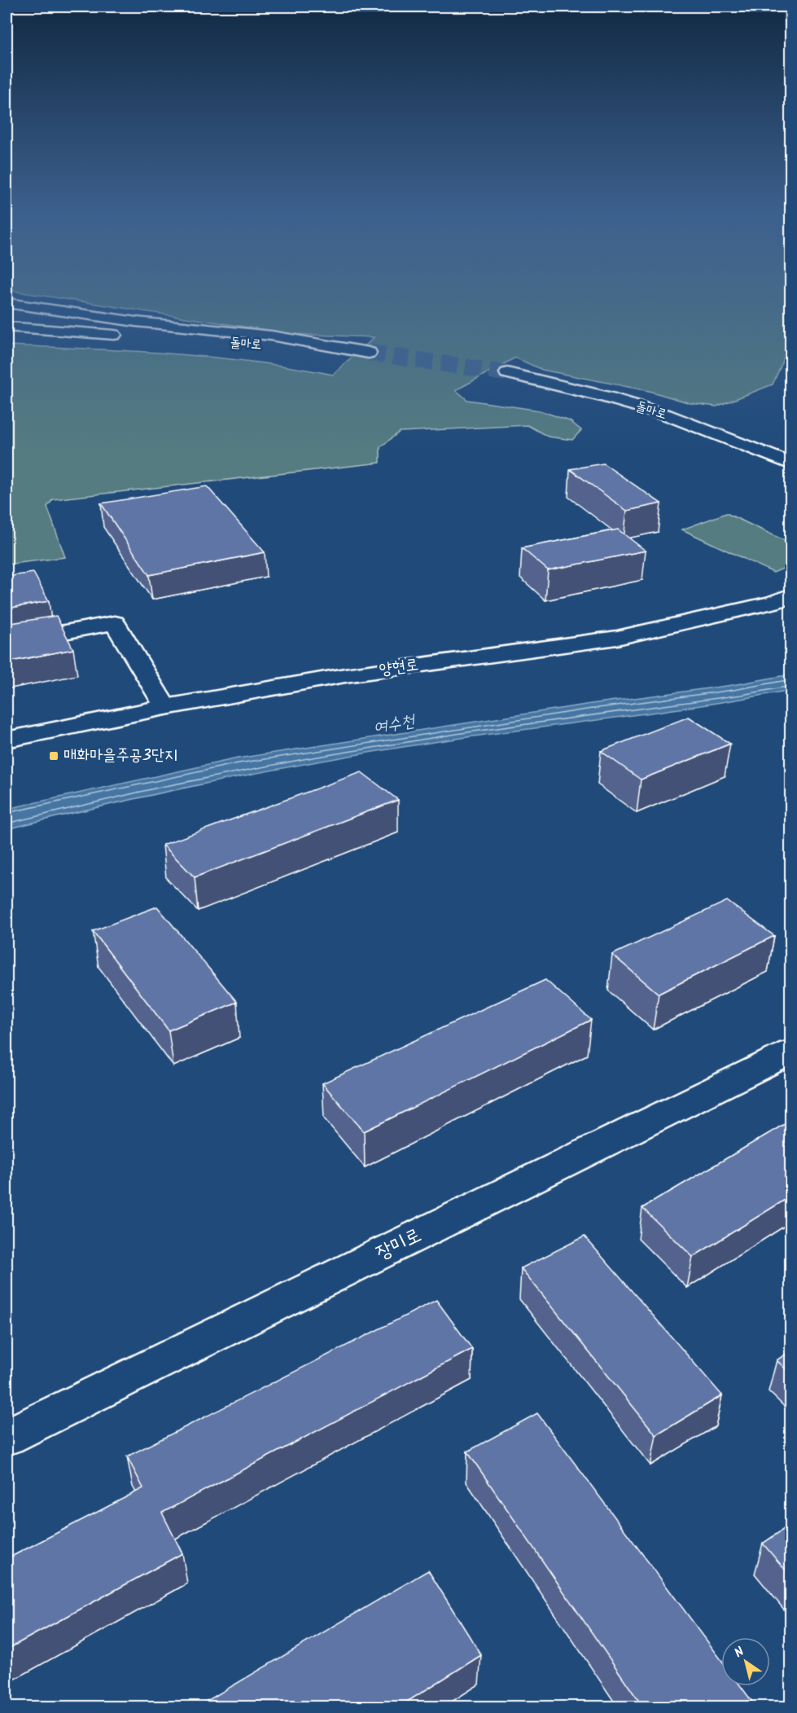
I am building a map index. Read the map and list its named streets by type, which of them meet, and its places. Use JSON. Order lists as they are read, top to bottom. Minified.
{"streets":{"main road":["돌마로","양현로","장미로"]},"water":["여수천"],"places":{"transit":["매화마을주공3단지"]},"north":"top left"}
